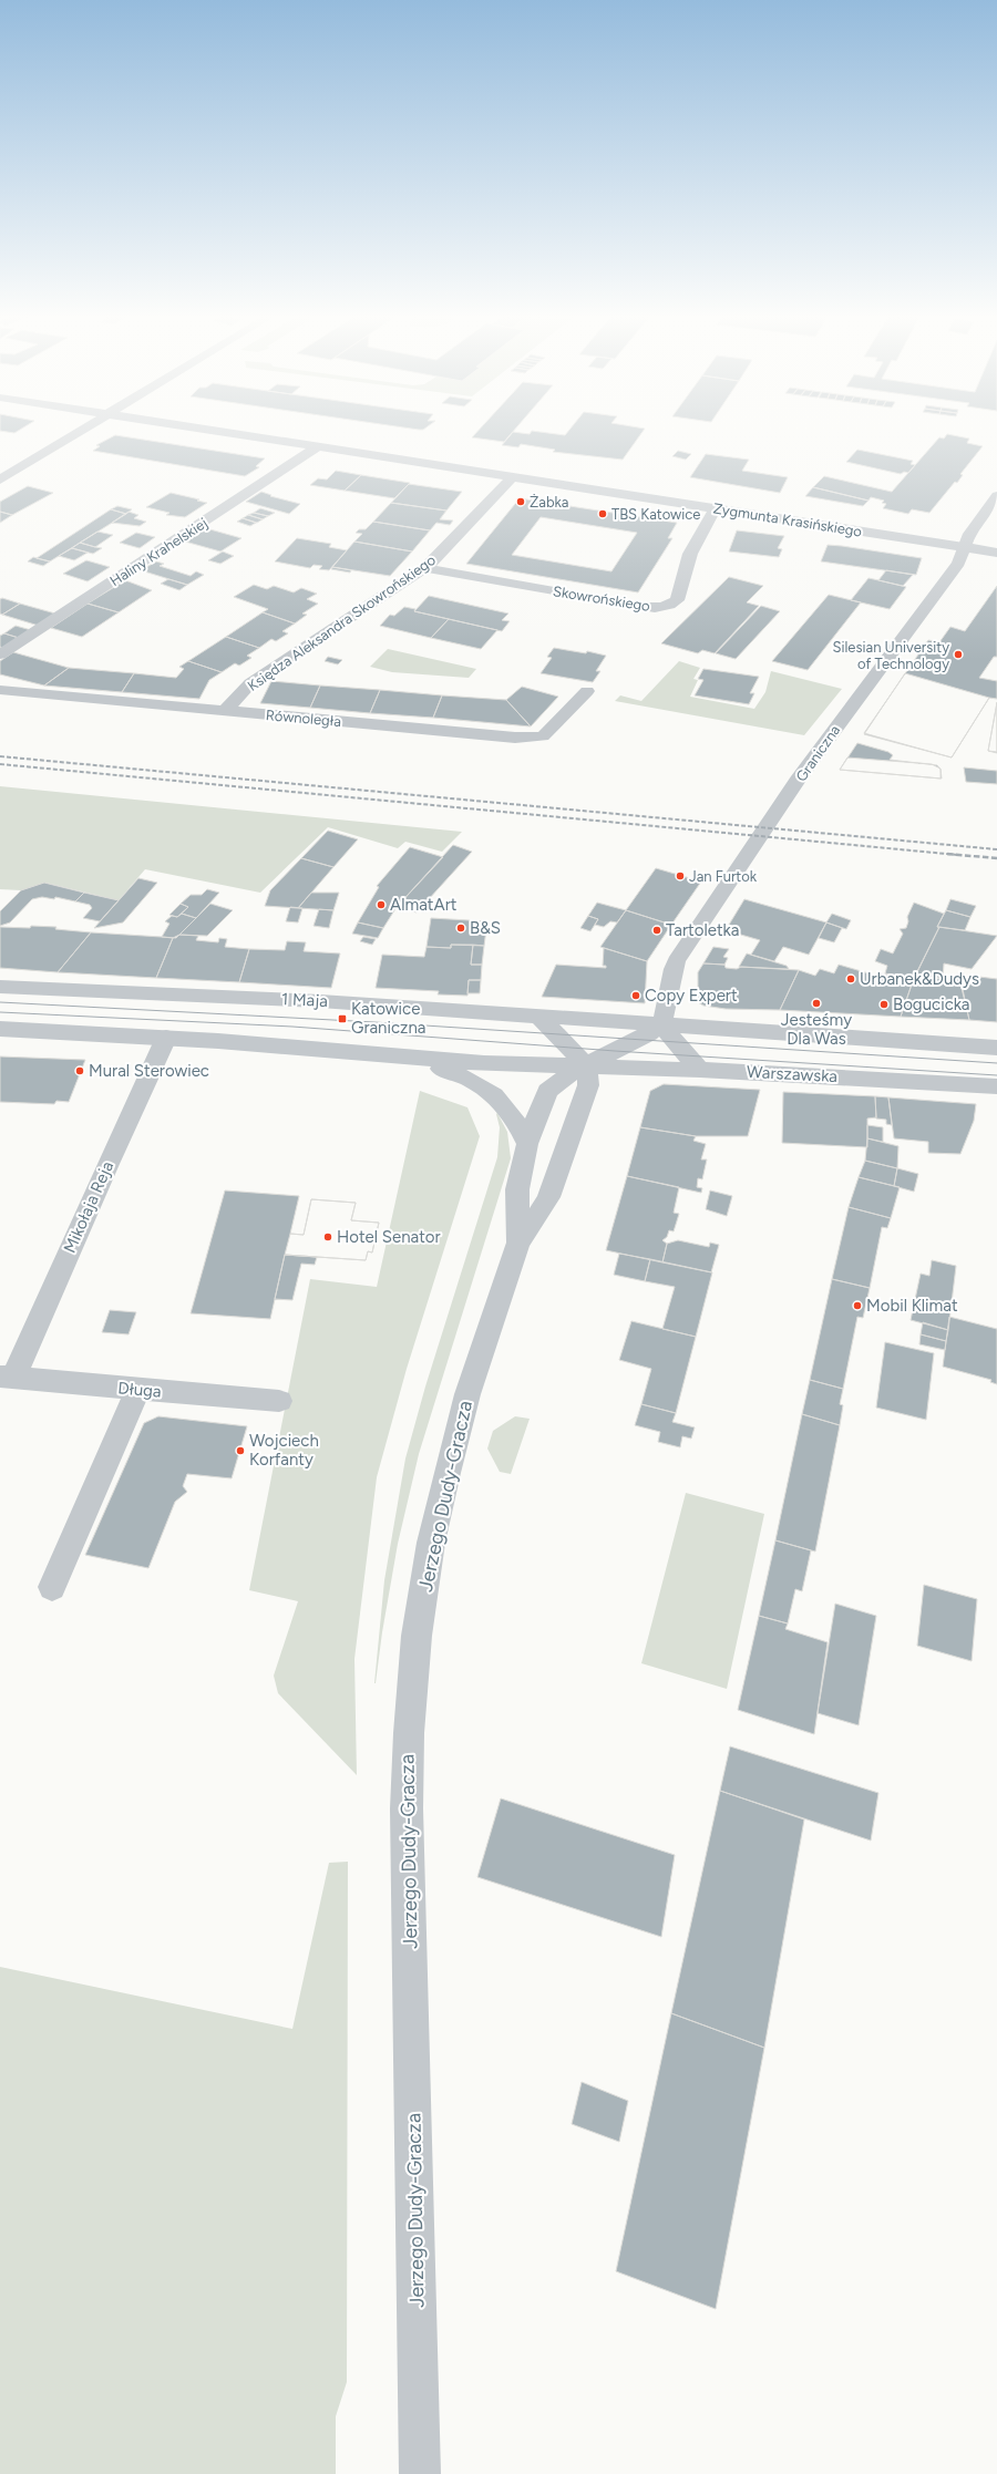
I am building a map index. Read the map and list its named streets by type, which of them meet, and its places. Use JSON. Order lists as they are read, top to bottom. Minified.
{"streets":{"street":["Zygmunta Krasińskiego","Haliny Krahelskiej","Skowrońskiego","Księdza Aleksandra Skowrońskiego","Równoległa","Graniczna","1 Maja","Warszawska","Mikołaja Reja","Długa","Jerzego Dudy-Gracza"]},"crossings":[["Zygmunta Krasińskiego","Haliny Krahelskiej"],["Zygmunta Krasińskiego","Skowrońskiego"],["Zygmunta Krasińskiego","Księdza Aleksandra Skowrońskiego"],["Zygmunta Krasińskiego","Graniczna"],["Skowrońskiego","Księdza Aleksandra Skowrońskiego"],["Księdza Aleksandra Skowrońskiego","Równoległa"],["Graniczna","1 Maja"],["Warszawska","Jerzego Dudy-Gracza"],["Mikołaja Reja","Długa"]],"places":{"other":["Żabka","TBS Katowice","Silesian University of Technology","Jan Furtok","AlmatArt","B&S","Tartoletka","Urbanek&Dudys","Copy Expert","Jesteśmy Dla Was","Bogucicka","Mural Sterowiec","Hotel Senator","Mobil Klimat","Wojciech Korfanty"],"transit":["Katowice Graniczna"]}}
